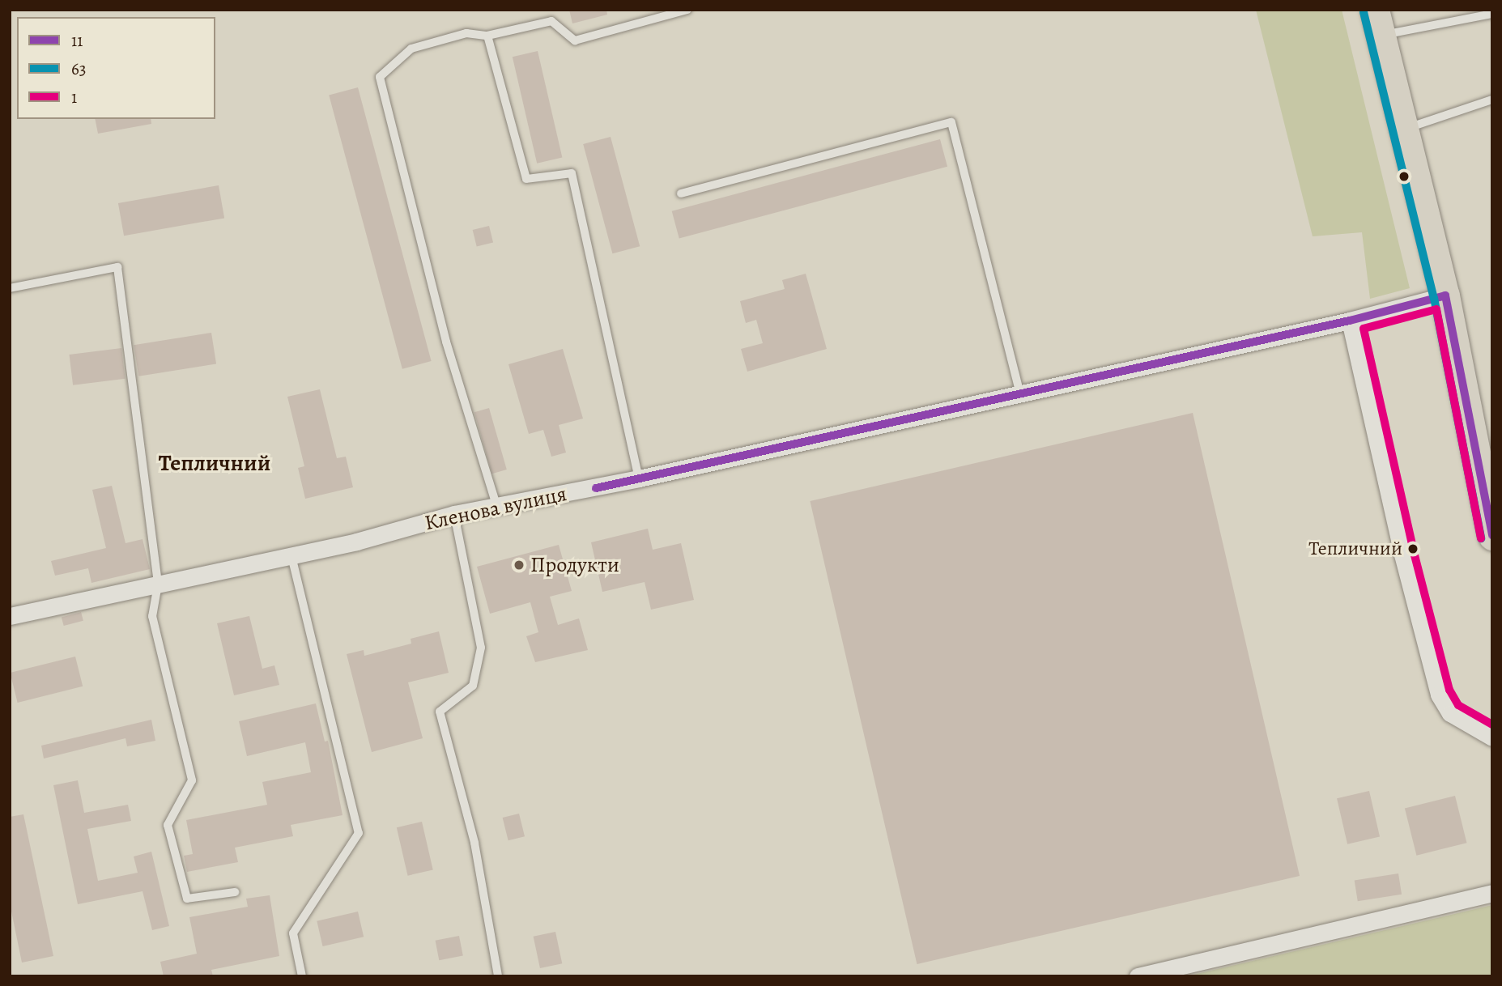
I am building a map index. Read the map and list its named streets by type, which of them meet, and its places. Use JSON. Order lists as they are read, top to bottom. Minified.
{"streets":{"street":["Кленова вулиця"]},"districts":["Тепличний"],"places":["Тепличний","Продукти"],"lines":["transit line 63","transit line 11","transit line 1"],"legend":["11","63","1"]}
